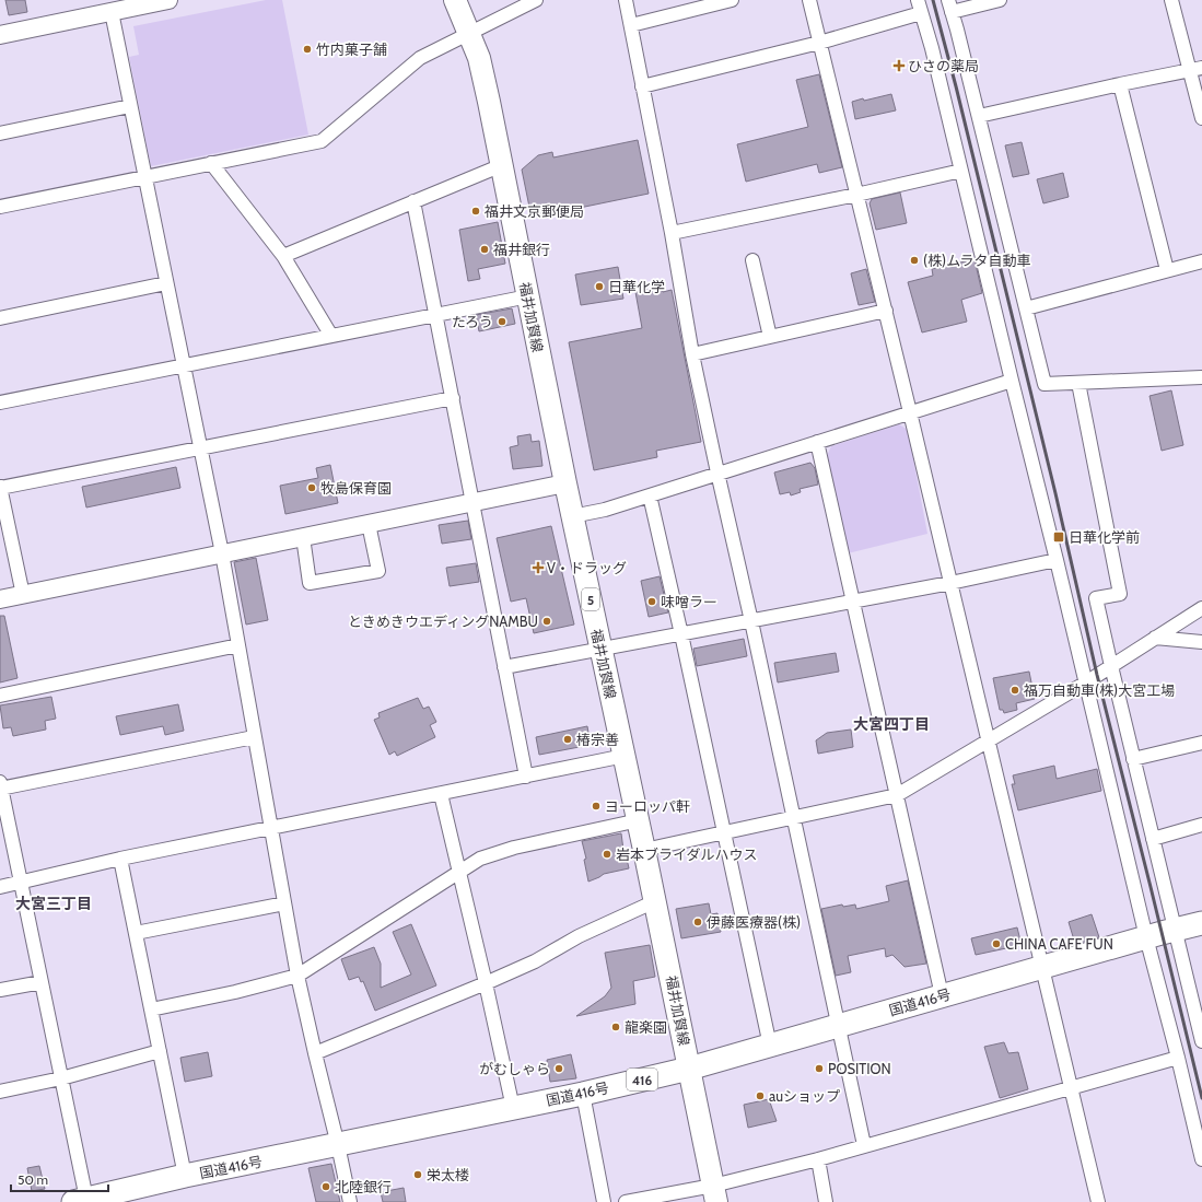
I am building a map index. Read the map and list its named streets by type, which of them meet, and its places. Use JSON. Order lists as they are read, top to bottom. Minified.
{"streets":{"highway":["国道416号","416"],"main road":["福井加賀線","5"]},"crossings":[["福井加賀線","国道416号"]],"districts":["大宮四丁目","大宮三丁目"],"places":{"other":["竹内菓子舗","福井文京郵便局","福井銀行","(株)ムラタ自動車","日華化学","たろう","牧島保育園","味噌ラー","ときめきウエディングNAMBU","福万自動車(株)大宮工場","椿宗善","ヨーロッパ軒","岩本ブライダルハウス","伊藤医療器(株)","CHINA CAFE FUN","龍楽園","がむしゃら","POSITION","auショップ","栄太楼","北陸銀行"],"health":["ひさの薬局","V・ドラッグ"],"transit":["日華化学前"]},"scale_bar":"50 m"}
